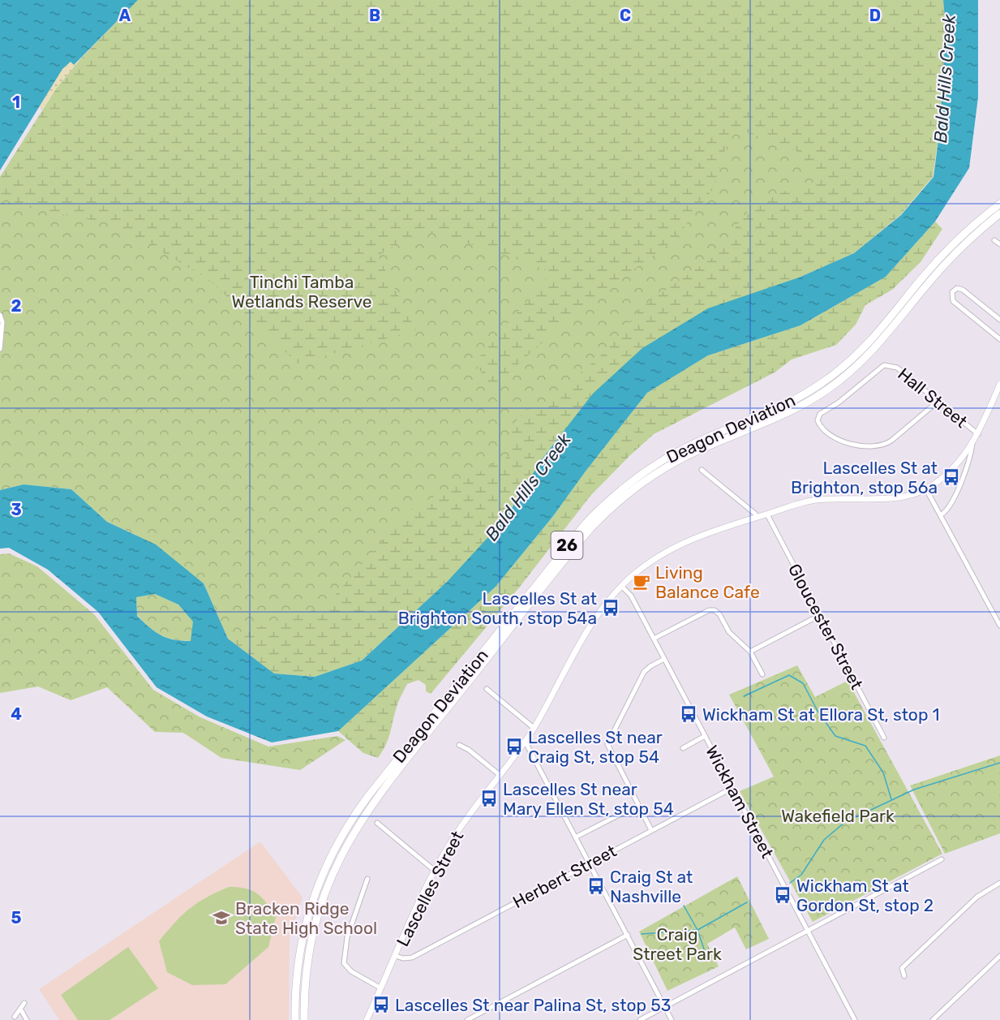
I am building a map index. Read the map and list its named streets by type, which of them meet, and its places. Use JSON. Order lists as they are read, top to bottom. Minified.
{"streets":{"highway":["Deagon Deviation","26"],"street":["Hall Street","Gloucester Street","Wickham Street","Herbert Street","Lascelles Street"]},"crossings":[["Hall Street","Lascelles Street"],["Gloucester Street","Lascelles Street"],["Wickham Street","Herbert Street"],["Wickham Street","Lascelles Street"],["Herbert Street","Lascelles Street"]],"water":["Bald Hills Creek"],"parks":["Tinchi Tamba Wetlands Reserve","Wakefield Park","Craig Street Park"],"places":{"bus stop":["Lascelles St at Brighton, stop 56a","Lascelles St at Brighton South, stop 54a","Wickham St at Ellora St, stop 1","Lascelles St near Craig St, stop 54","Lascelles St near Mary Ellen St, stop 54","Craig St at Nashville","Wickham St at Gordon St, stop 2","Lascelles St near Palina St, stop 53"],"cafe":["Living Balance Cafe"],"school or university":["Bracken Ridge State High School"]},"grid":{"columns":["A","B","C","D"],"rows":["1","2","3","4","5"]}}
